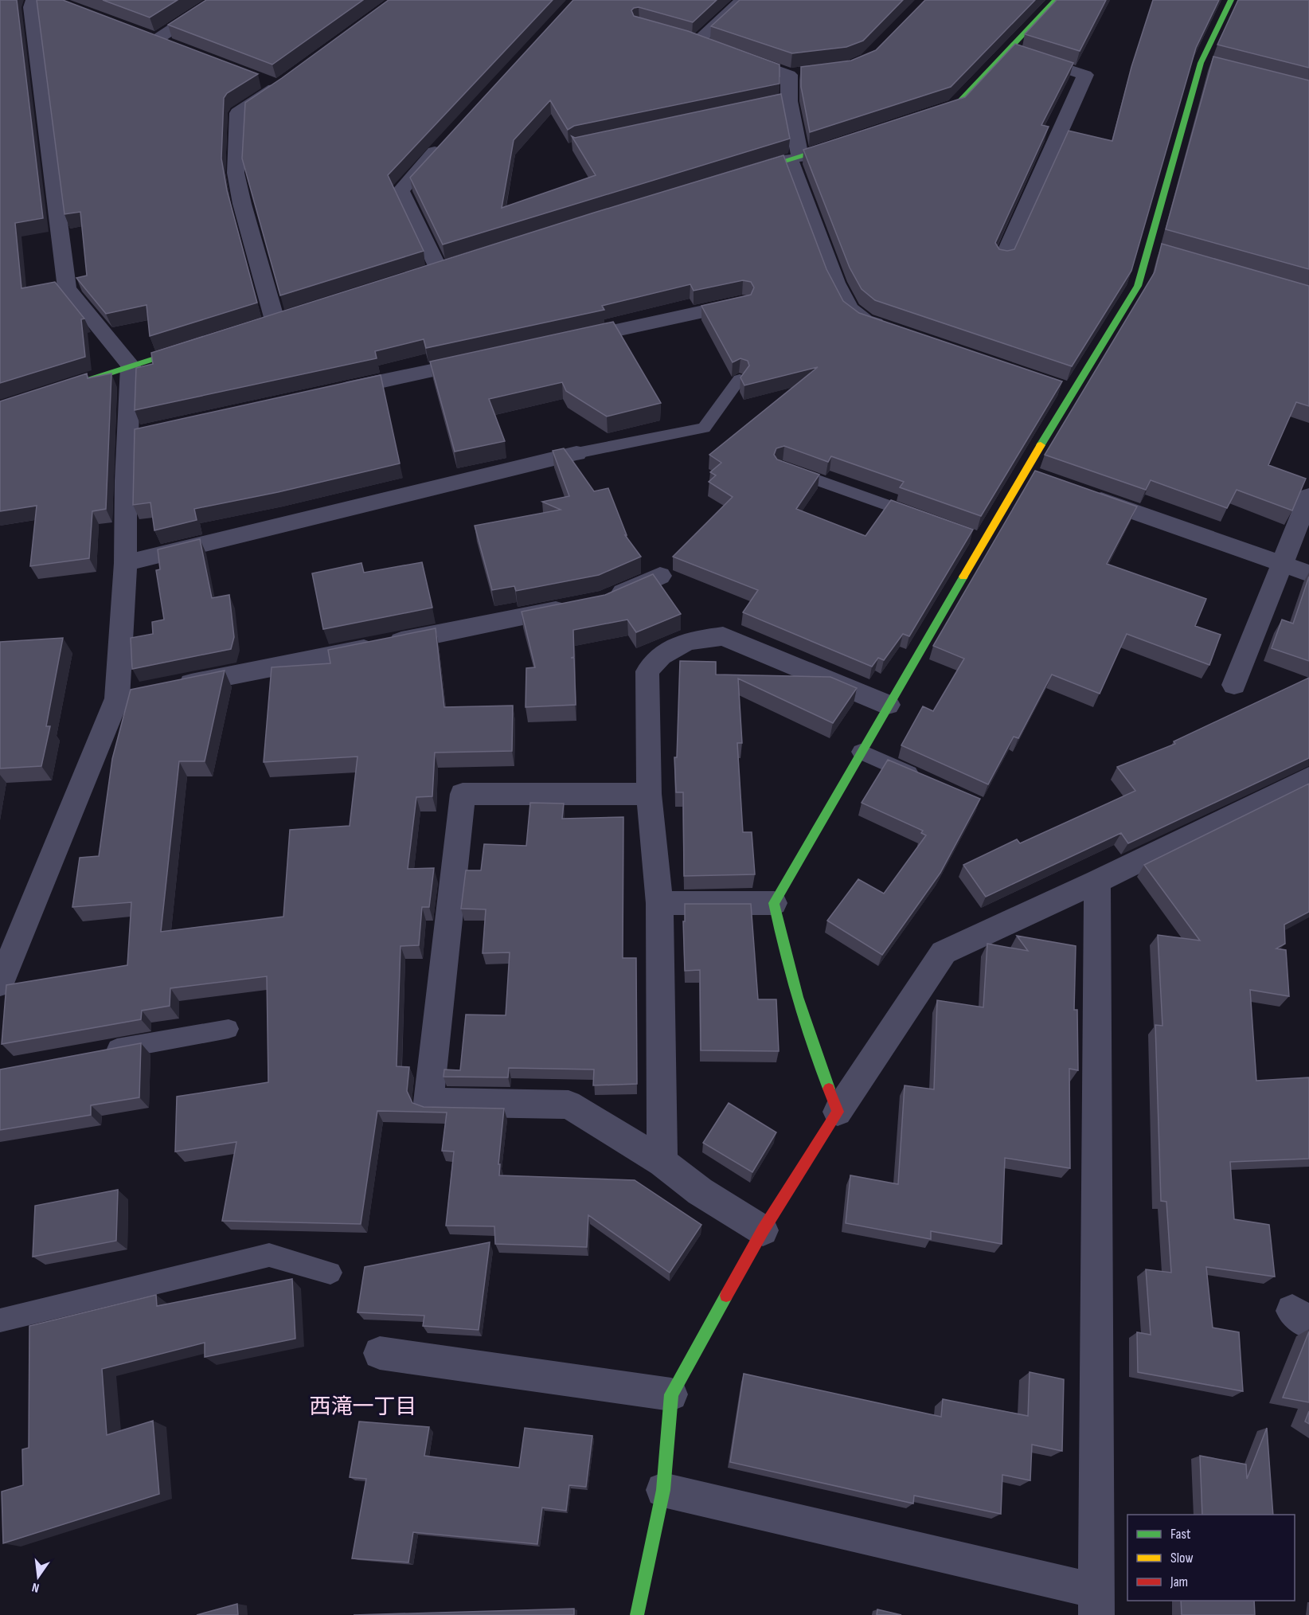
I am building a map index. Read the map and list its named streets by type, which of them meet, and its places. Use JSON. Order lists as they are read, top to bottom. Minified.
{"districts":["西滝一丁目"],"legend":["Fast","Slow","Jam"],"north":"bottom"}
